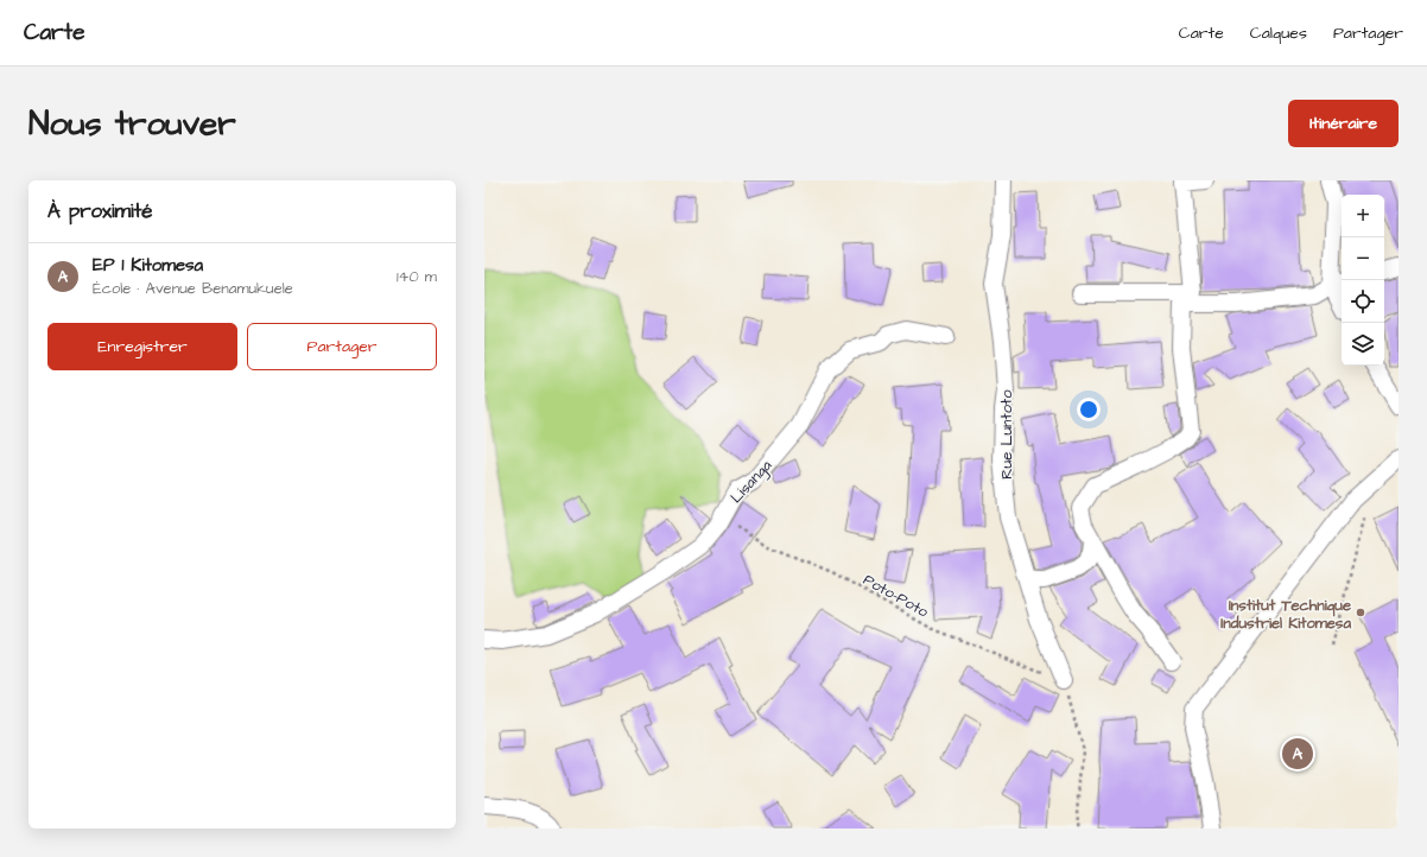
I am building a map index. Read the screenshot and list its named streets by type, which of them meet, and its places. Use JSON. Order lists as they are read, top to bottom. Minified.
{"streets":{"street":["Rue Luntoto","Lisanga"],"path":["Poto-Poto"]},"crossings":[["Rue Luntoto","Poto-Poto"],["Lisanga","Poto-Poto"]],"places":["Institut Technique Industriel Kitomesa"],"page":{"header":"Carte","nav":["Carte","Calques","Partager"],"buttons":["Itinéraire",["Enregistrer","Partager"]],"title":"Nous trouver","heading":"À proximité","map_buttons":["+","−"],"list":[{"mark":"A","name":"EP 1 Kitomesa","note":"École · Avenue Benamukuele","value":"140 m"}],"pins":"A"}}
